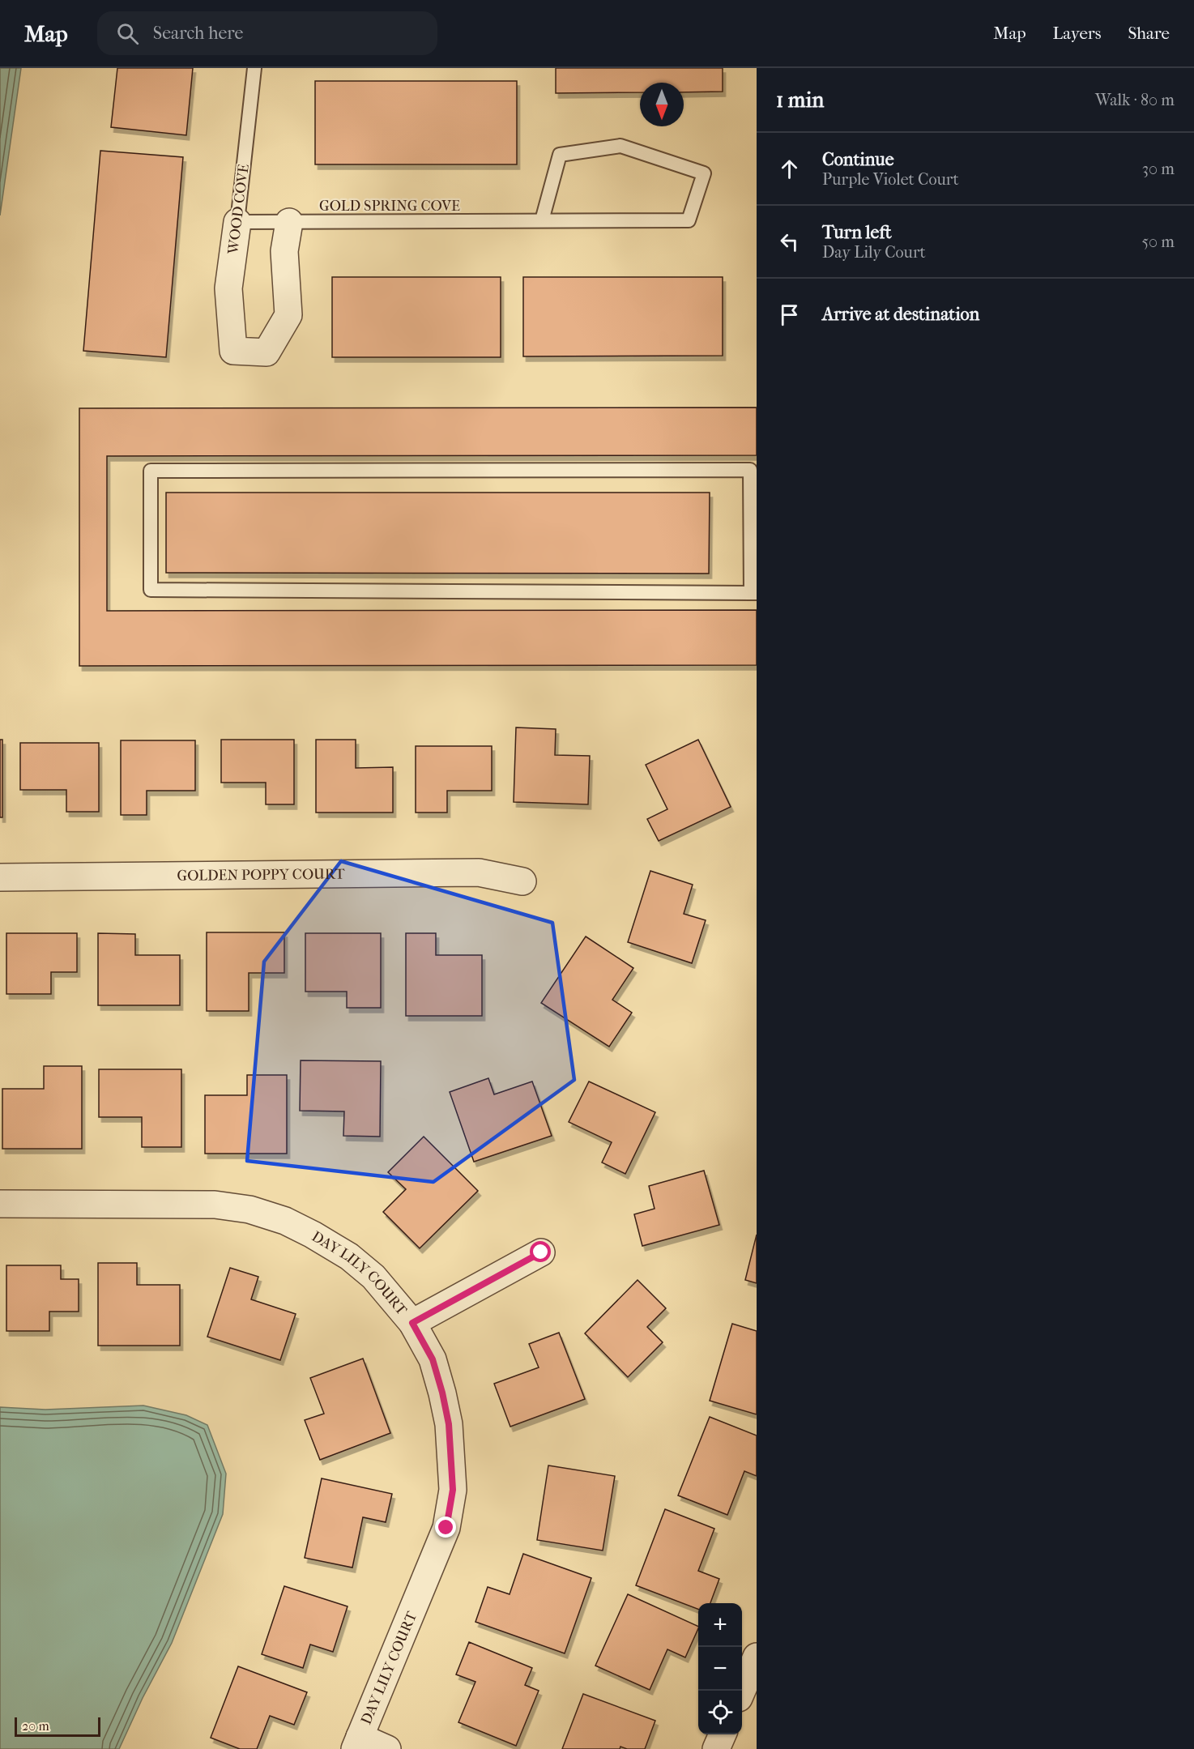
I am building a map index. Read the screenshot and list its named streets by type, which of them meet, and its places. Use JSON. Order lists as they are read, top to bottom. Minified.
{"streets":{"street":["WOOD COVE","GOLDEN POPPY COURT","DAY LILY COURT"],"lane":["GOLD SPRING COVE"]},"crossings":[["GOLD SPRING COVE","WOOD COVE"]],"scale_bar":"20 m","north":"bottom","page":{"header":"Map","search":"Search here","nav":["Map","Layers","Share"],"heading":["1 min","Walk · 80 m"],"list":[["Continue","Purple Violet Court","30 m"],["Turn left","Day Lily Court","50 m"],"Arrive at destination"],"map_buttons":["+","−"],"scale":"20 m"}}
